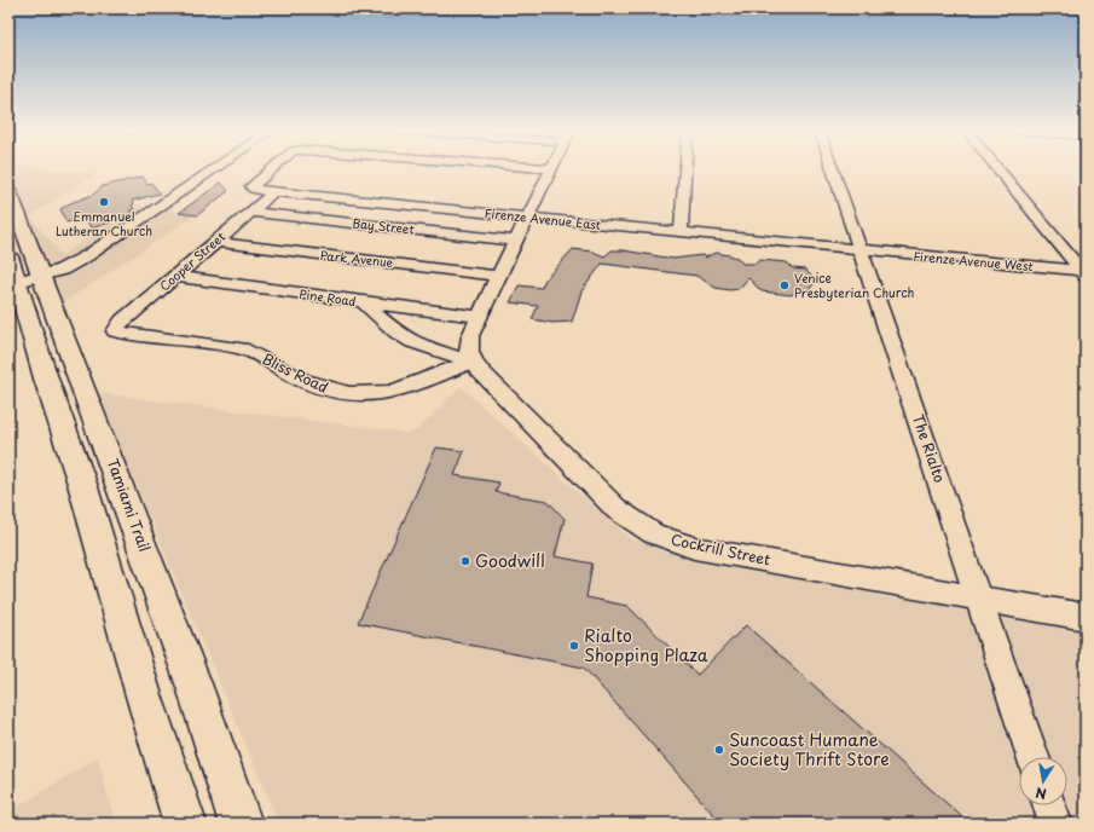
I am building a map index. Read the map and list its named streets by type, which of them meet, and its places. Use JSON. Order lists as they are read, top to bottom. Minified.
{"streets":{"main road":["Tamiami Trail"],"street":["Firenze Avenue East","Bay Street","Park Avenue","Cooper Street","Firenze Avenue West","Pine Road","Bliss Road","The Rialto","Cockrill Street"]},"crossings":[["Firenze Avenue East","Cooper Street"],["Firenze Avenue East","Firenze Avenue West"],["Firenze Avenue East","The Rialto"],["Bay Street","Cooper Street"],["Park Avenue","Cooper Street"],["Cooper Street","Pine Road"],["Cooper Street","Bliss Road"],["Firenze Avenue West","The Rialto"],["Pine Road","Cockrill Street"],["Bliss Road","Cockrill Street"],["The Rialto","Cockrill Street"]],"places":["Emmanuel Lutheran Church","Venice Presbyterian Church","Goodwill","Rialto Shopping Plaza","Suncoast Humane Society Thrift Store"],"north":"bottom"}
